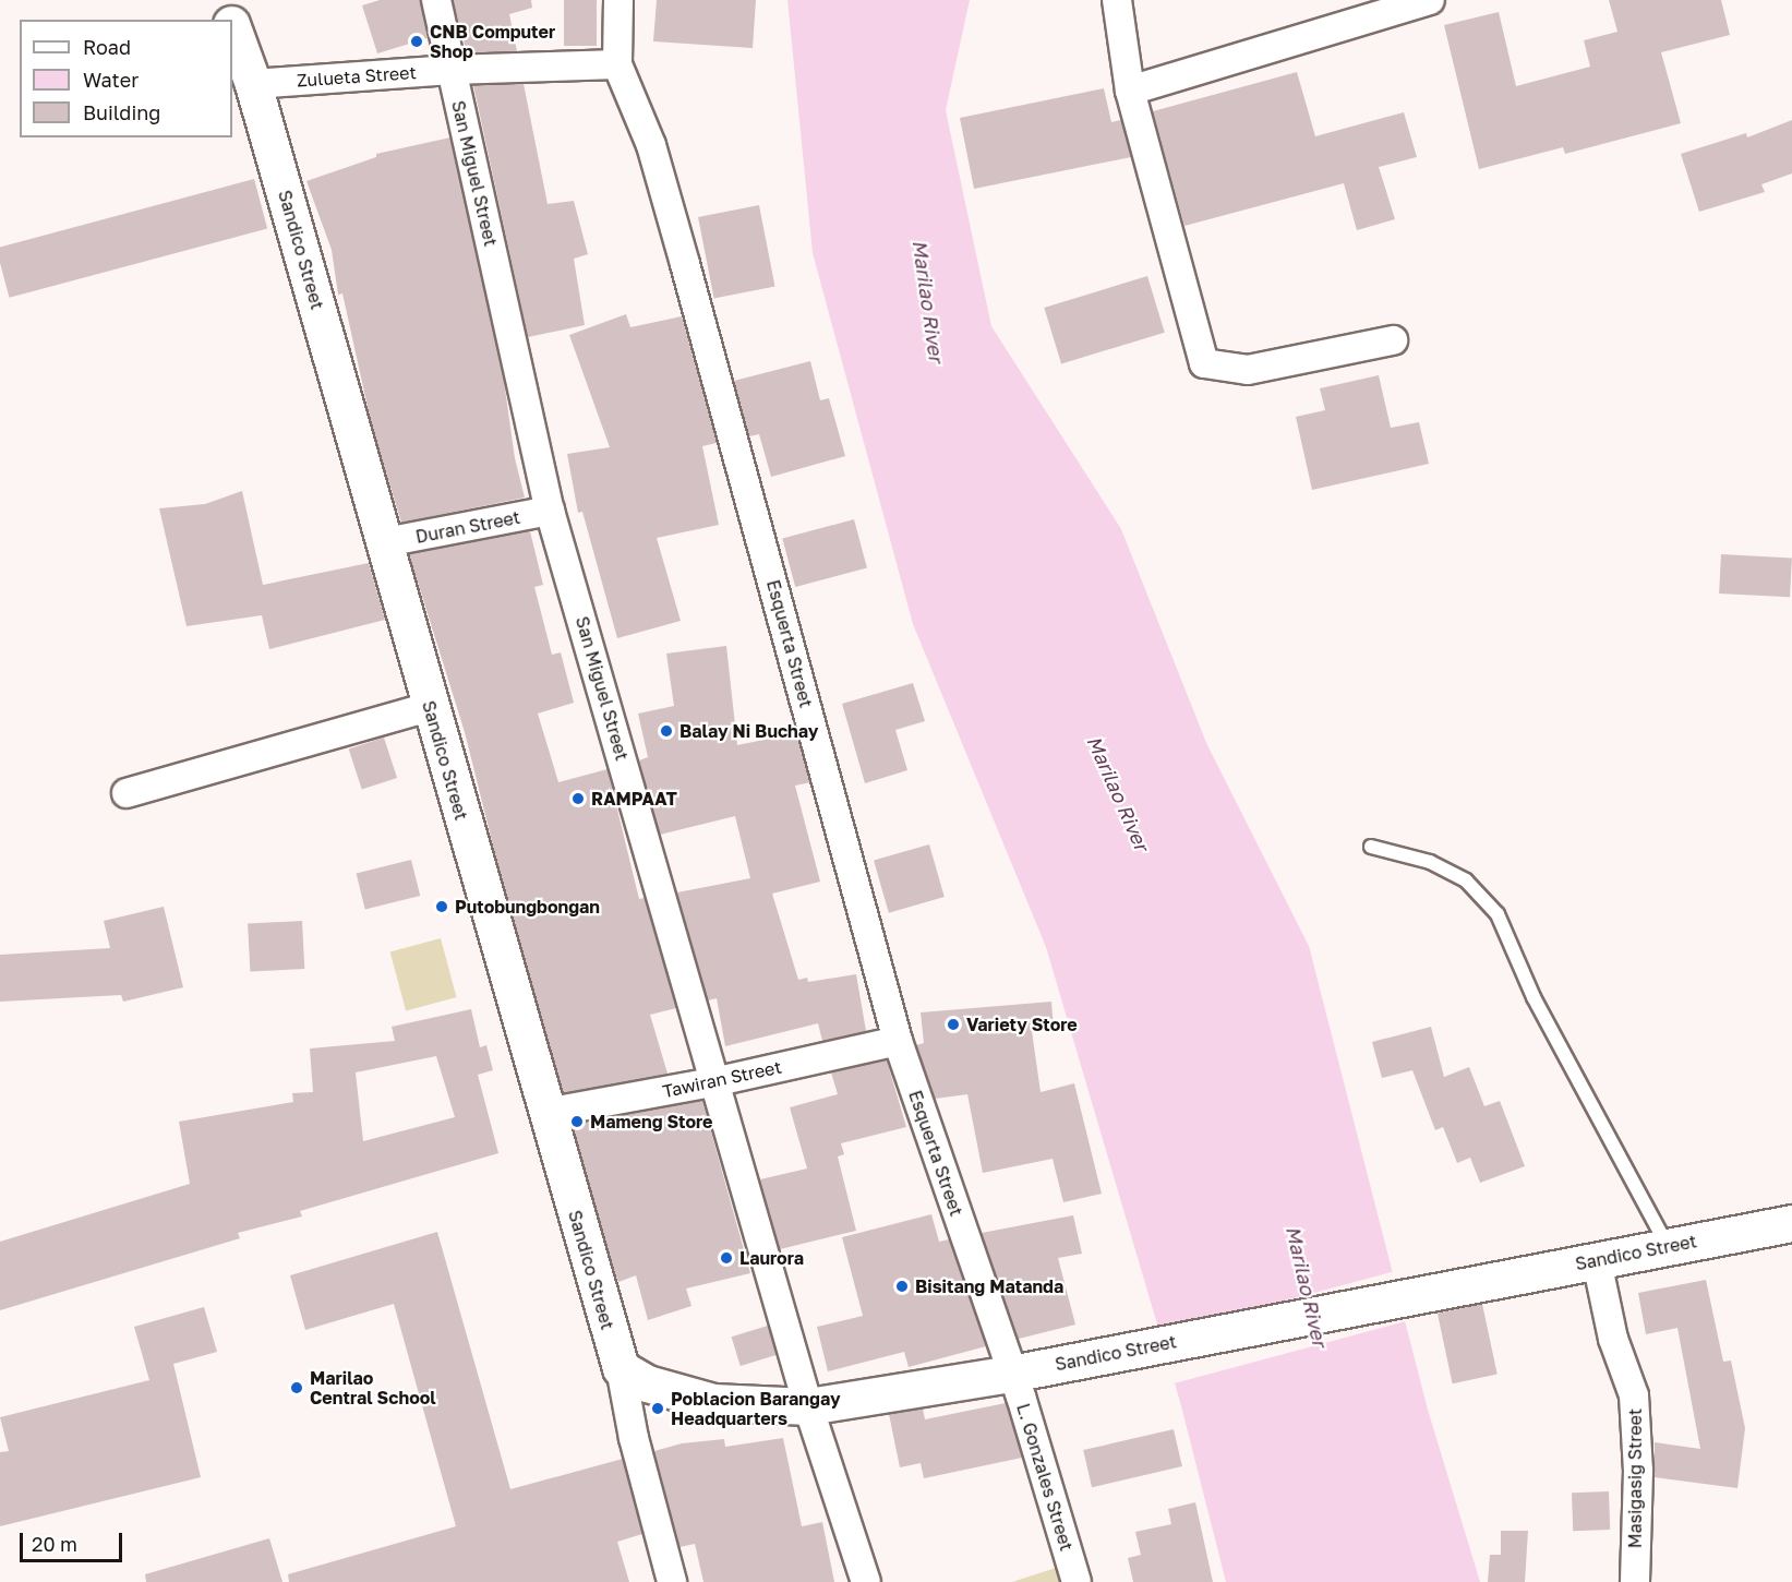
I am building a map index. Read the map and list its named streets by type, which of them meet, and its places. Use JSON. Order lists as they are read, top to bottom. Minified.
{"streets":{"main road":["Sandico Street"],"street":["Zulueta Street","San Miguel Street","Duran Street","Esquerta Street","Tawiran Street","L. Gonzales Street","Masigasig Street"]},"crossings":[["Zulueta Street","San Miguel Street"],["Zulueta Street","Sandico Street"],["Zulueta Street","Esquerta Street"],["San Miguel Street","Sandico Street"],["San Miguel Street","Duran Street"],["San Miguel Street","Tawiran Street"],["Sandico Street","Duran Street"],["Sandico Street","Esquerta Street"],["Sandico Street","Tawiran Street"],["Sandico Street","L. Gonzales Street"],["Sandico Street","Masigasig Street"],["Esquerta Street","Tawiran Street"],["Esquerta Street","L. Gonzales Street"]],"water":["Marilao River"],"places":["CNB Computer Shop","Balay Ni Buchay","RAMPAAT","Putobungbongan","Variety Store","Mameng Store","Laurora","Bisitang Matanda","Marilao Central School","Poblacion Barangay Headquarters"],"legend":["Road","Water","Building"],"scale_bar":"20 m"}
